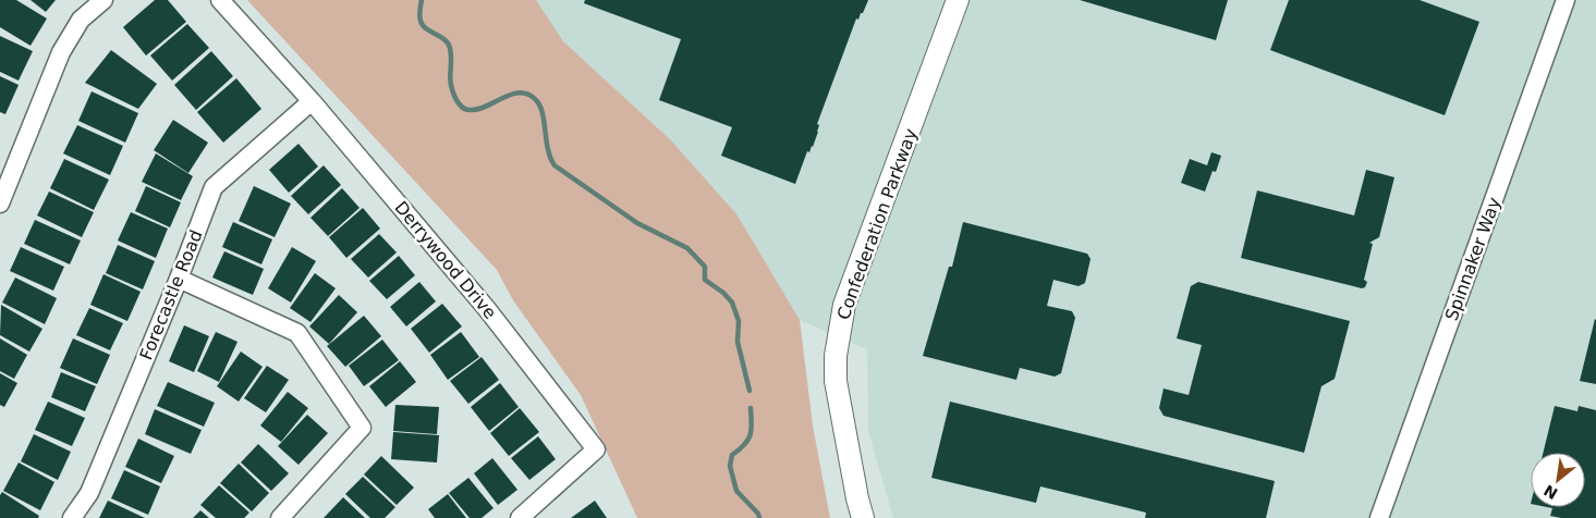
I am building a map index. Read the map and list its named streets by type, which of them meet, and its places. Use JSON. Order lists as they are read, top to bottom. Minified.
{"streets":{"street":["Confederation Parkway","Spinnaker Way","Derrywood Drive","Forecastle Road"]},"crossings":[["Derrywood Drive","Forecastle Road"]],"north":"bottom left"}
